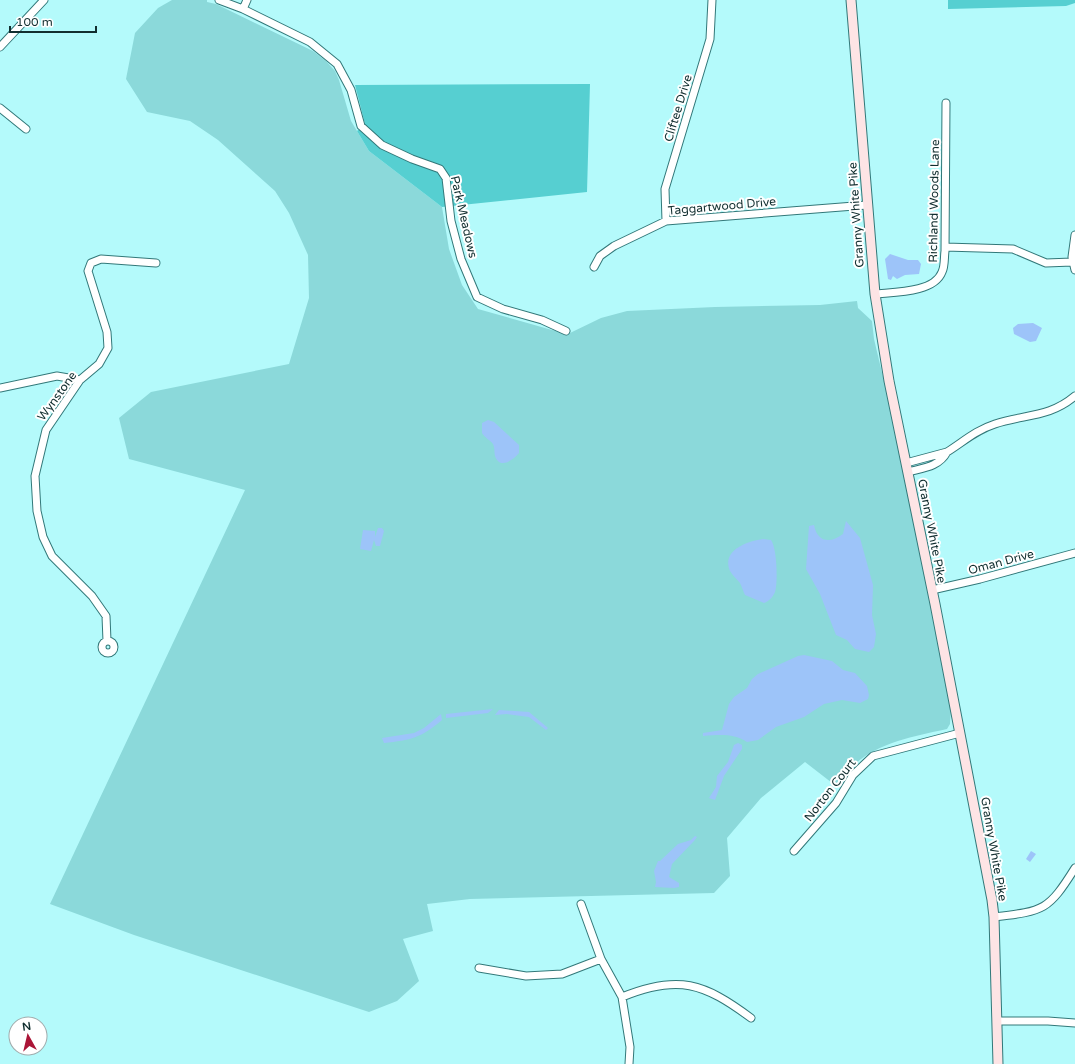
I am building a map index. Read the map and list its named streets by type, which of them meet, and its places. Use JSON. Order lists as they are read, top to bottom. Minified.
{"streets":{"main road":["Granny White Pike"],"street":["Cliftee Drive","Richland Woods Lane","Taggartwood Drive","Park Meadows","Wynstone","Oman Drive","Norton Court"]},"crossings":[["Cliftee Drive","Taggartwood Drive"],["Richland Woods Lane","Granny White Pike"],["Taggartwood Drive","Granny White Pike"],["Granny White Pike","Oman Drive"],["Granny White Pike","Norton Court"]],"scale_bar":"100 m","north":"top"}
